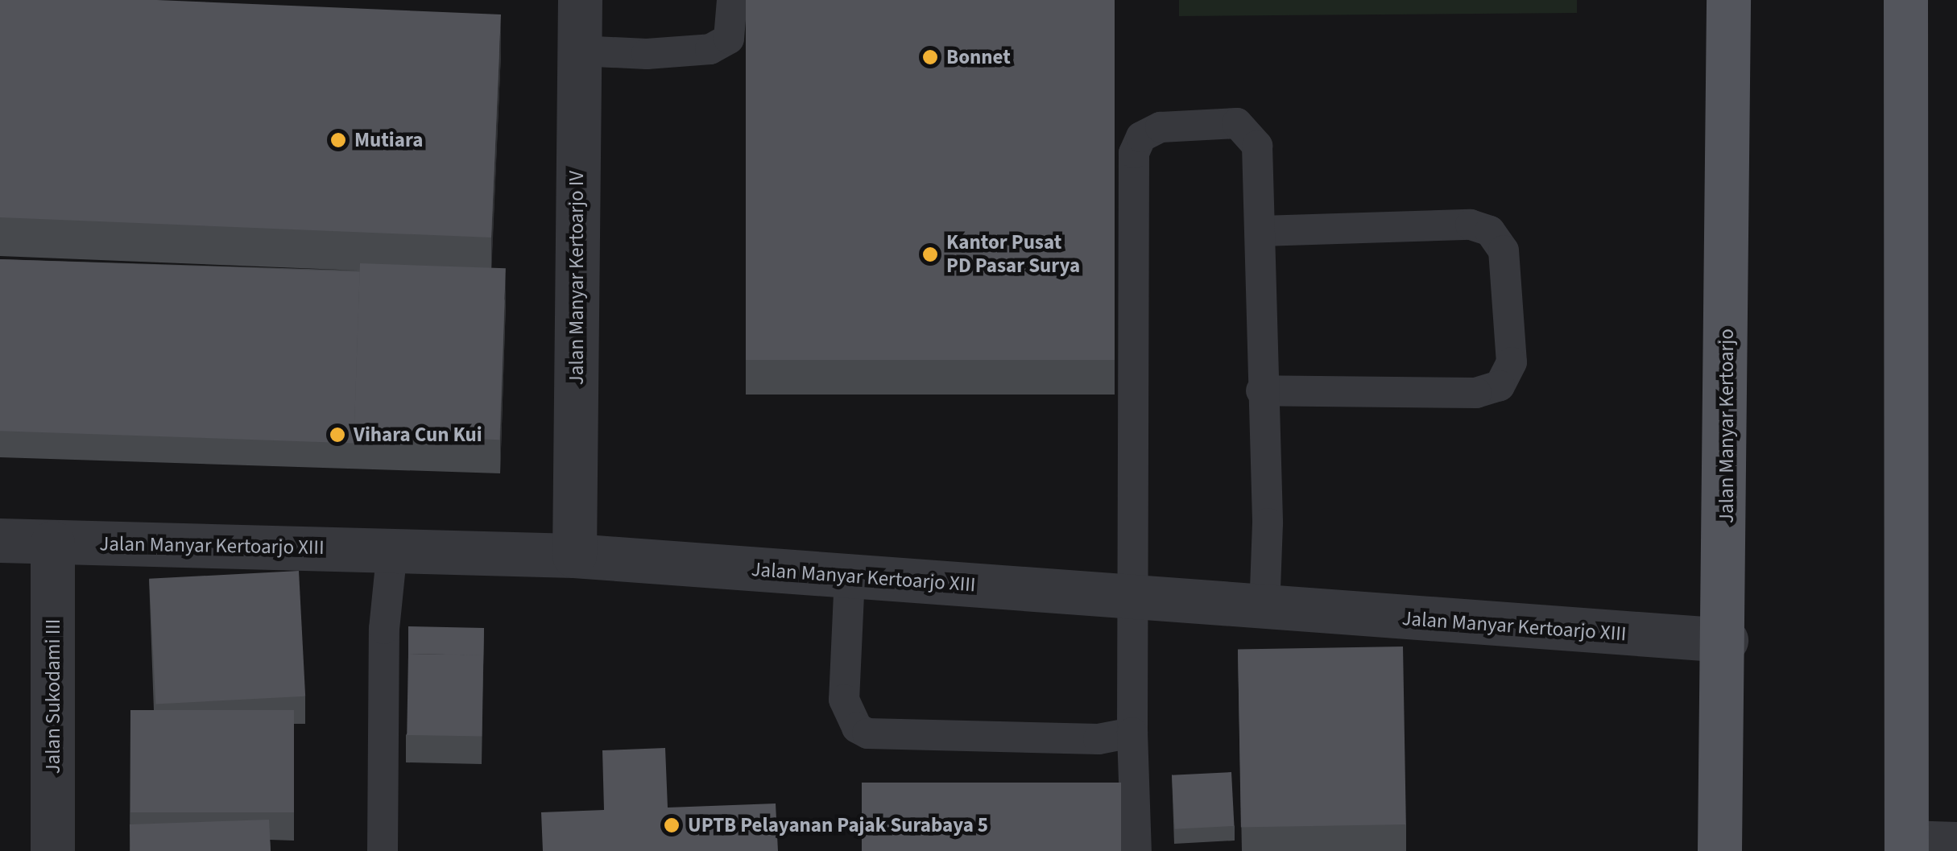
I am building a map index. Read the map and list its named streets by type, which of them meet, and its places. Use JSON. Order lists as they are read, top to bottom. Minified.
{"streets":{"main road":["Jalan Manyar Kertoarjo"],"street":["Jalan Manyar Kertoarjo IV","Jalan Manyar Kertoarjo XIII","Jalan Sukodami III"]},"crossings":[["Jalan Manyar Kertoarjo IV","Jalan Manyar Kertoarjo XIII"],["Jalan Manyar Kertoarjo","Jalan Manyar Kertoarjo XIII"],["Jalan Manyar Kertoarjo XIII","Jalan Sukodami III"]],"places":["Bonnet","Mutiara","Kantor Pusat PD Pasar Surya","Vihara Cun Kui","UPTB Pelayanan Pajak Surabaya 5"]}
